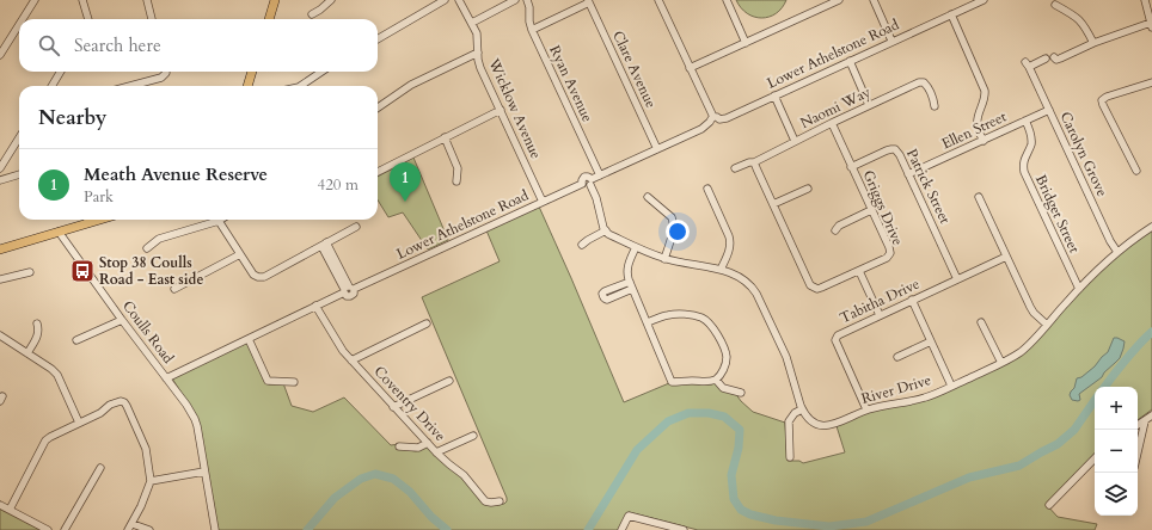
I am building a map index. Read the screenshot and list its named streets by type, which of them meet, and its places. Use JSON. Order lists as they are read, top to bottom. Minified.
{"streets":{"street":["Lower Athelstone Road","Clare Avenue","Ryan Avenue","Naomi Way","Wicklow Avenue","Ellen Street","Carolyn Grove","Patrick Street","Griggs Drive","Bridget Street","Tabitha Drive","Coulls Road","River Drive","Coventry Drive"]},"crossings":[["Lower Athelstone Road","Clare Avenue"],["Lower Athelstone Road","Ryan Avenue"],["Lower Athelstone Road","Wicklow Avenue"],["Lower Athelstone Road","Coulls Road"],["Lower Athelstone Road","Coventry Drive"],["Naomi Way","Griggs Drive"],["Ellen Street","Carolyn Grove"],["Ellen Street","Patrick Street"],["Ellen Street","Bridget Street"],["Carolyn Grove","River Drive"],["Patrick Street","Griggs Drive"],["Patrick Street","Tabitha Drive"],["Bridget Street","River Drive"],["Tabitha Drive","River Drive"]],"places":{"bus stop":["Stop 38 Coulls Road - East side"]},"page":{"search":"Search here","heading":"Nearby","list":[{"mark":"1","name":"Meath Avenue Reserve","note":"Park","value":"420 m"}],"pins":"1","map_buttons":["+","−"]}}
